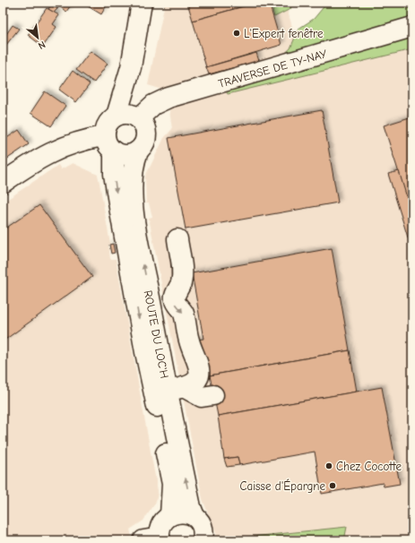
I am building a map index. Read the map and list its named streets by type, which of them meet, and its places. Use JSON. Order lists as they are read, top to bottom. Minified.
{"streets":{"main road":["TRAVERSE DE TY-NAY","ROUTE DU LOC'H"]},"crossings":[["TRAVERSE DE TY-NAY","ROUTE DU LOC'H"]],"places":["L'Expert fenêtre","Chez Cocotte","Caisse d'Épargne"],"north":"bottom right"}
